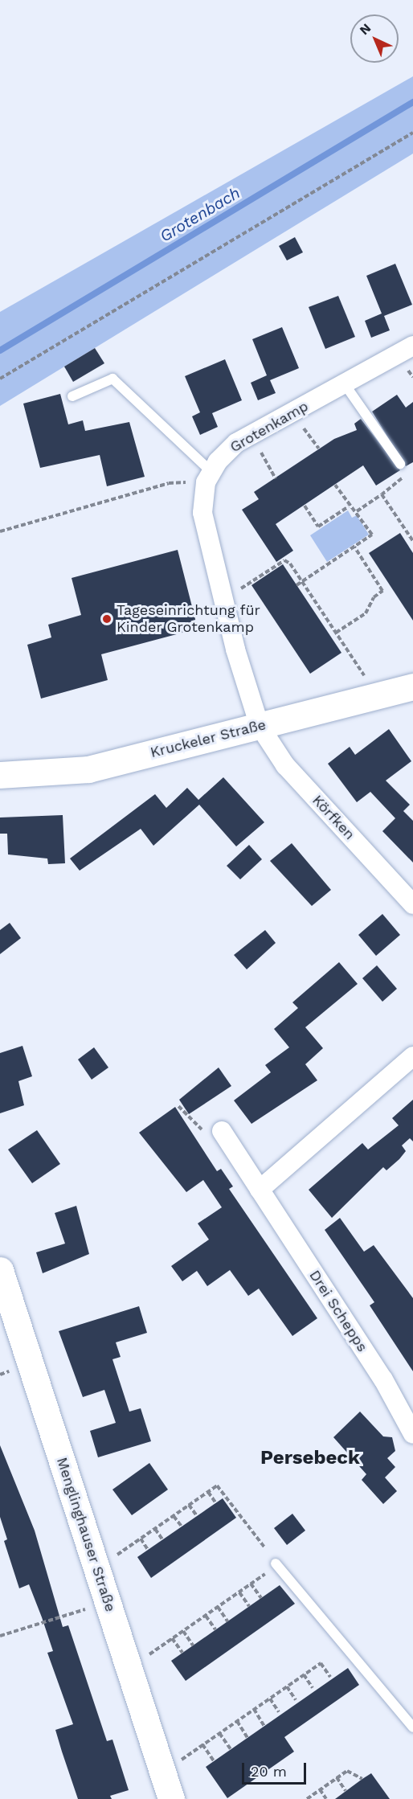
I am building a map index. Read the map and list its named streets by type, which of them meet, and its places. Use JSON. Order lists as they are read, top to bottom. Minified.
{"streets":{"street":["Grotenkamp","Kruckeler Straße","Körfken","Drei Schepps","Menglinghauser Straße"]},"crossings":[["Grotenkamp","Kruckeler Straße"],["Grotenkamp","Körfken"],["Kruckeler Straße","Körfken"]],"districts":["Persebeck"],"water":["Grotenbach"],"places":["Tageseinrichtung für Kinder Grotenkamp"],"scale_bar":"20 m","north":"top left"}
